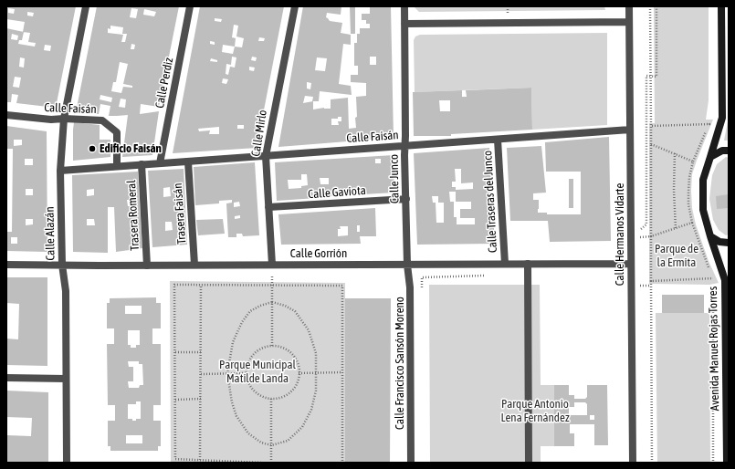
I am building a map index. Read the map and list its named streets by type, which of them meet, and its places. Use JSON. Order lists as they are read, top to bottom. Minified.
{"streets":{"main road":["Avenida Manuel Rojas Torres"],"street":["Calle Perdiz","Calle Faisán","Calle Mirlo","Calle Junco","Calle Gaviota","Calle Traseras del Junco","Trasera Faisán","Trasera Romeral","Calle Alazán","Calle Hermanos Vidarte","Calle Gorrión","Calle Francisco Sansón Moreno"]},"crossings":[["Calle Perdiz","Calle Faisán"],["Calle Faisán","Calle Mirlo"],["Calle Faisán","Calle Junco"],["Calle Faisán","Calle Traseras del Junco"],["Calle Faisán","Trasera Faisán"],["Calle Faisán","Trasera Romeral"],["Calle Faisán","Calle Alazán"],["Calle Faisán","Calle Hermanos Vidarte"],["Calle Mirlo","Calle Gaviota"],["Calle Mirlo","Calle Gorrión"],["Calle Junco","Calle Gaviota"],["Calle Junco","Calle Gorrión"],["Calle Junco","Calle Francisco Sansón Moreno"],["Calle Traseras del Junco","Calle Gorrión"],["Trasera Faisán","Calle Gorrión"],["Trasera Romeral","Calle Gorrión"],["Calle Alazán","Calle Gorrión"],["Calle Hermanos Vidarte","Calle Gorrión"],["Calle Gorrión","Calle Francisco Sansón Moreno"]],"parks":["Parque de la Ermita","Parque Municipal Matilde Landa","Parque Antonio Lena Fernández"],"places":["Edificio Faisán"]}
